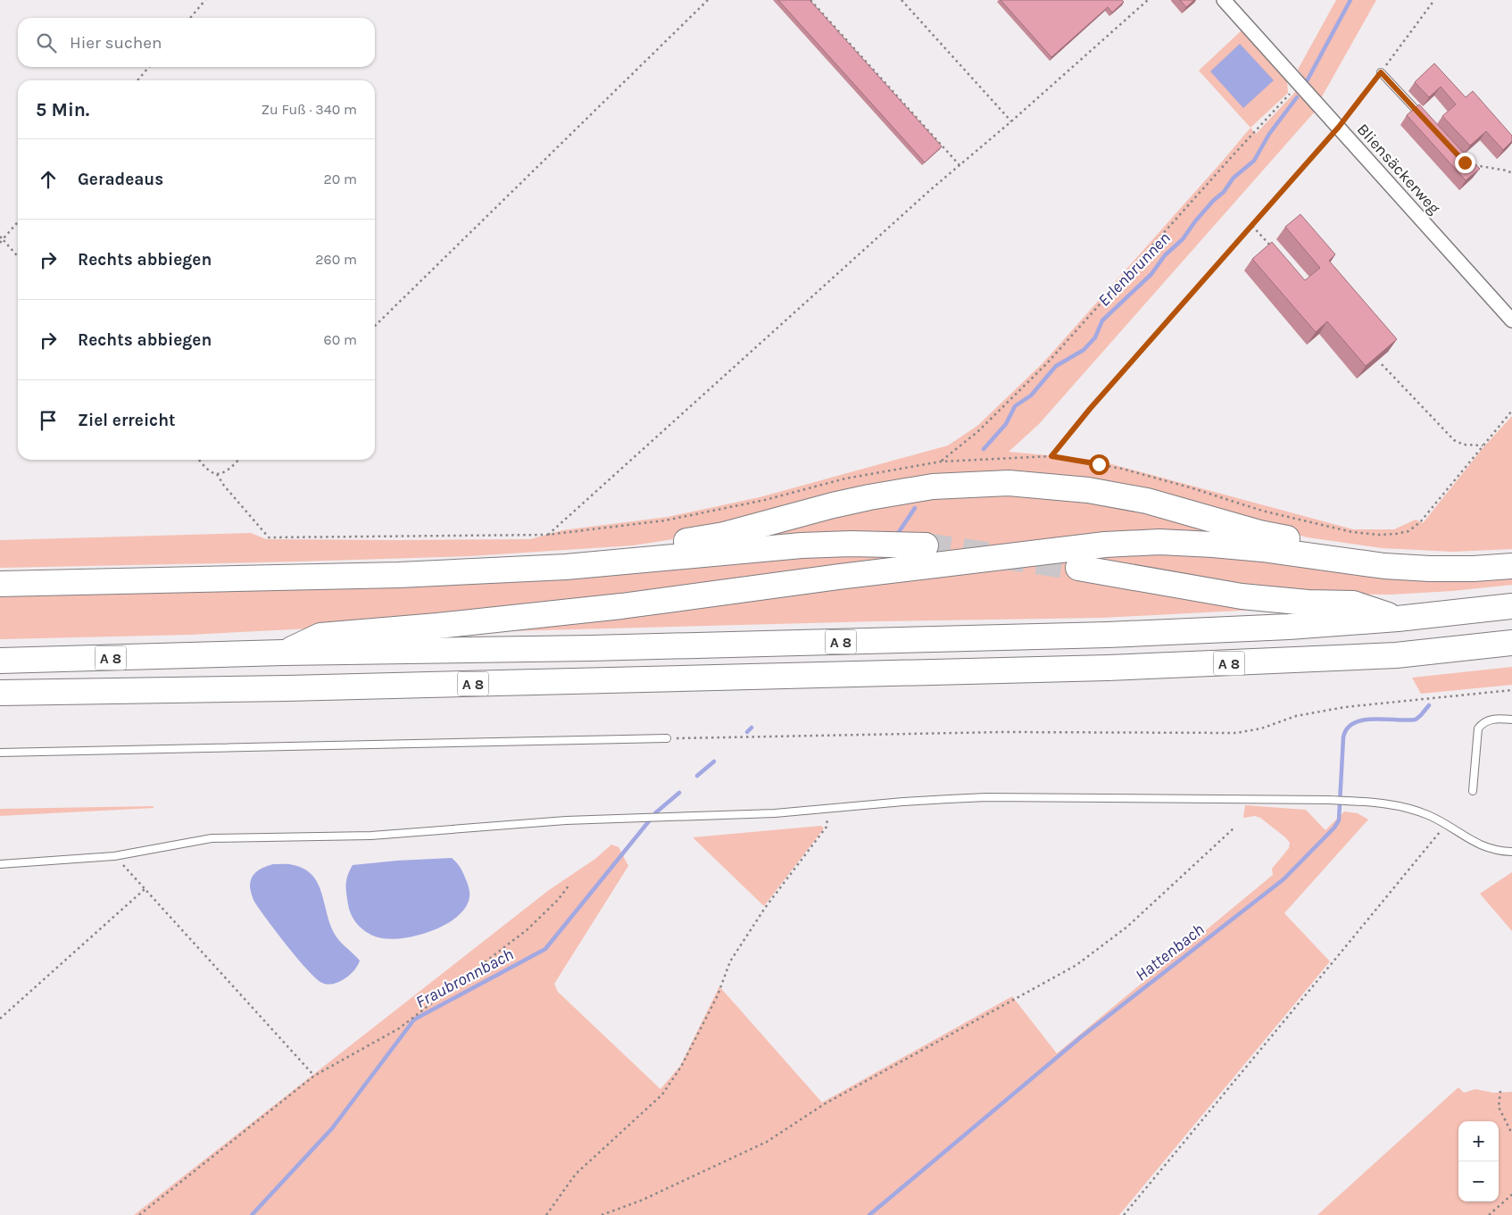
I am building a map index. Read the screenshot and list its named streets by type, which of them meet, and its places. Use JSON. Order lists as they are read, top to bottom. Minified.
{"streets":{"highway":["A 8"],"street":["Bliensäckerweg"]},"water":["Erlenbrunnen","Hattenbach","Fraubronnbach"],"page":{"search":"Hier suchen","heading":["5 Min.","Zu Fuß · 340 m"],"list":[["Geradeaus","20 m"],["Rechts abbiegen","260 m"],["Rechts abbiegen","60 m"],"Ziel erreicht"],"map_buttons":["+","−"]}}
